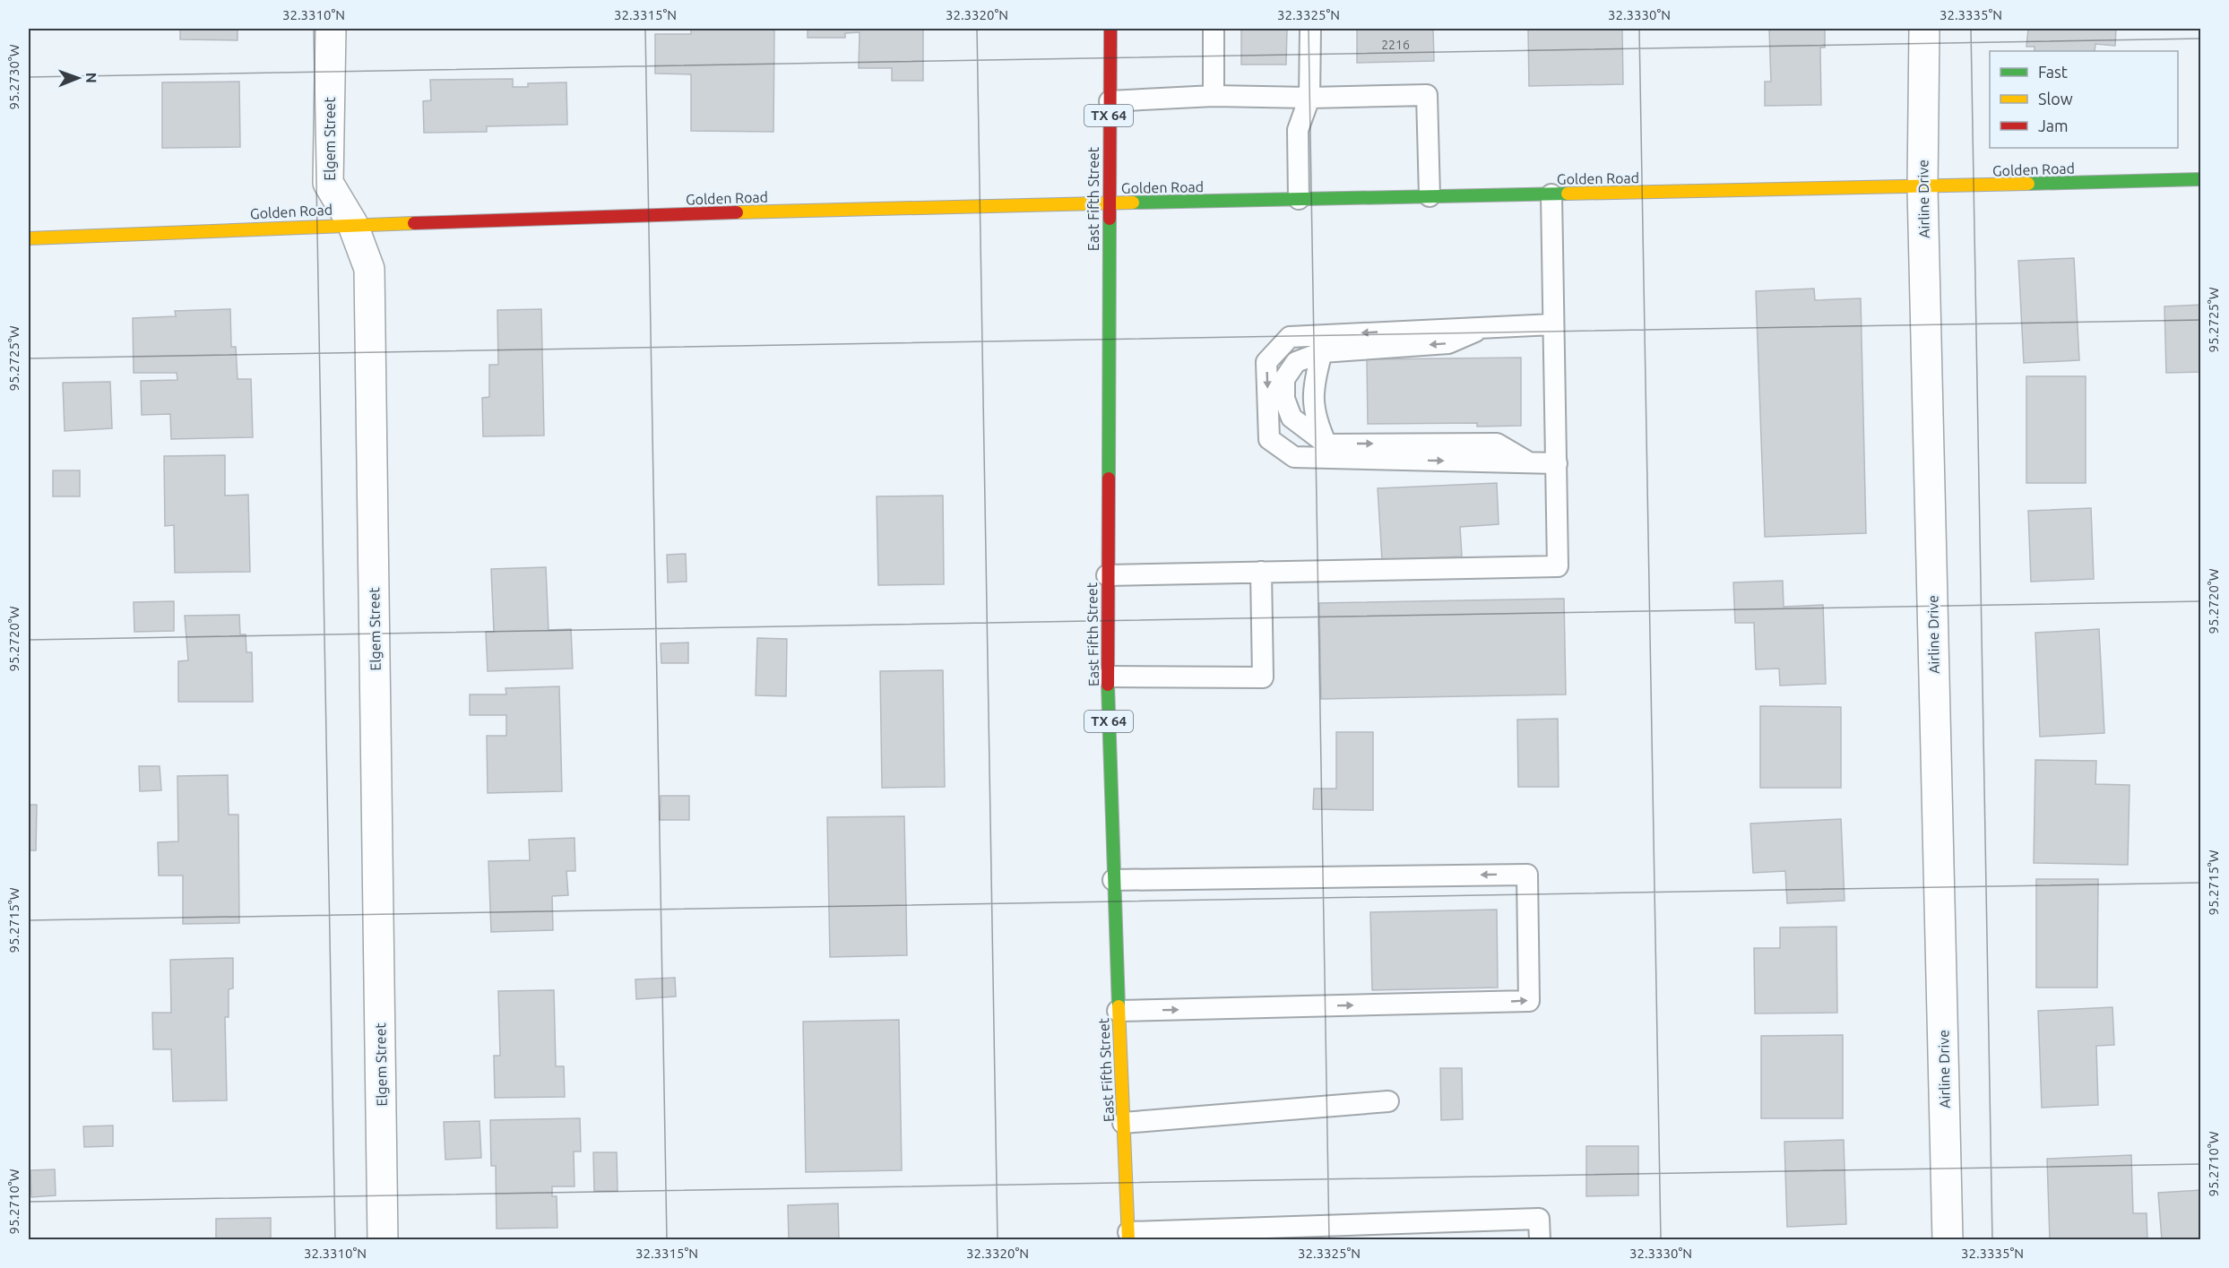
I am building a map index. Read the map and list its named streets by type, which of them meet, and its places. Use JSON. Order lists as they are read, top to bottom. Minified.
{"streets":{"street":["TX 64","Elgem Street","Golden Road","East Fifth Street","Airline Drive"]},"crossings":[["Elgem Street","Golden Road"],["Golden Road","East Fifth Street"],["Golden Road","Airline Drive"]],"house_numbers":["2216"],"legend":["Fast","Slow","Jam"],"north":"right","coordinates":["32.3310°N","32.3315°N","32.3320°N","32.3325°N","32.3330°N","32.3335°N","95.2730°W","95.2725°W","95.2720°W","95.2715°W","95.2710°W"]}
